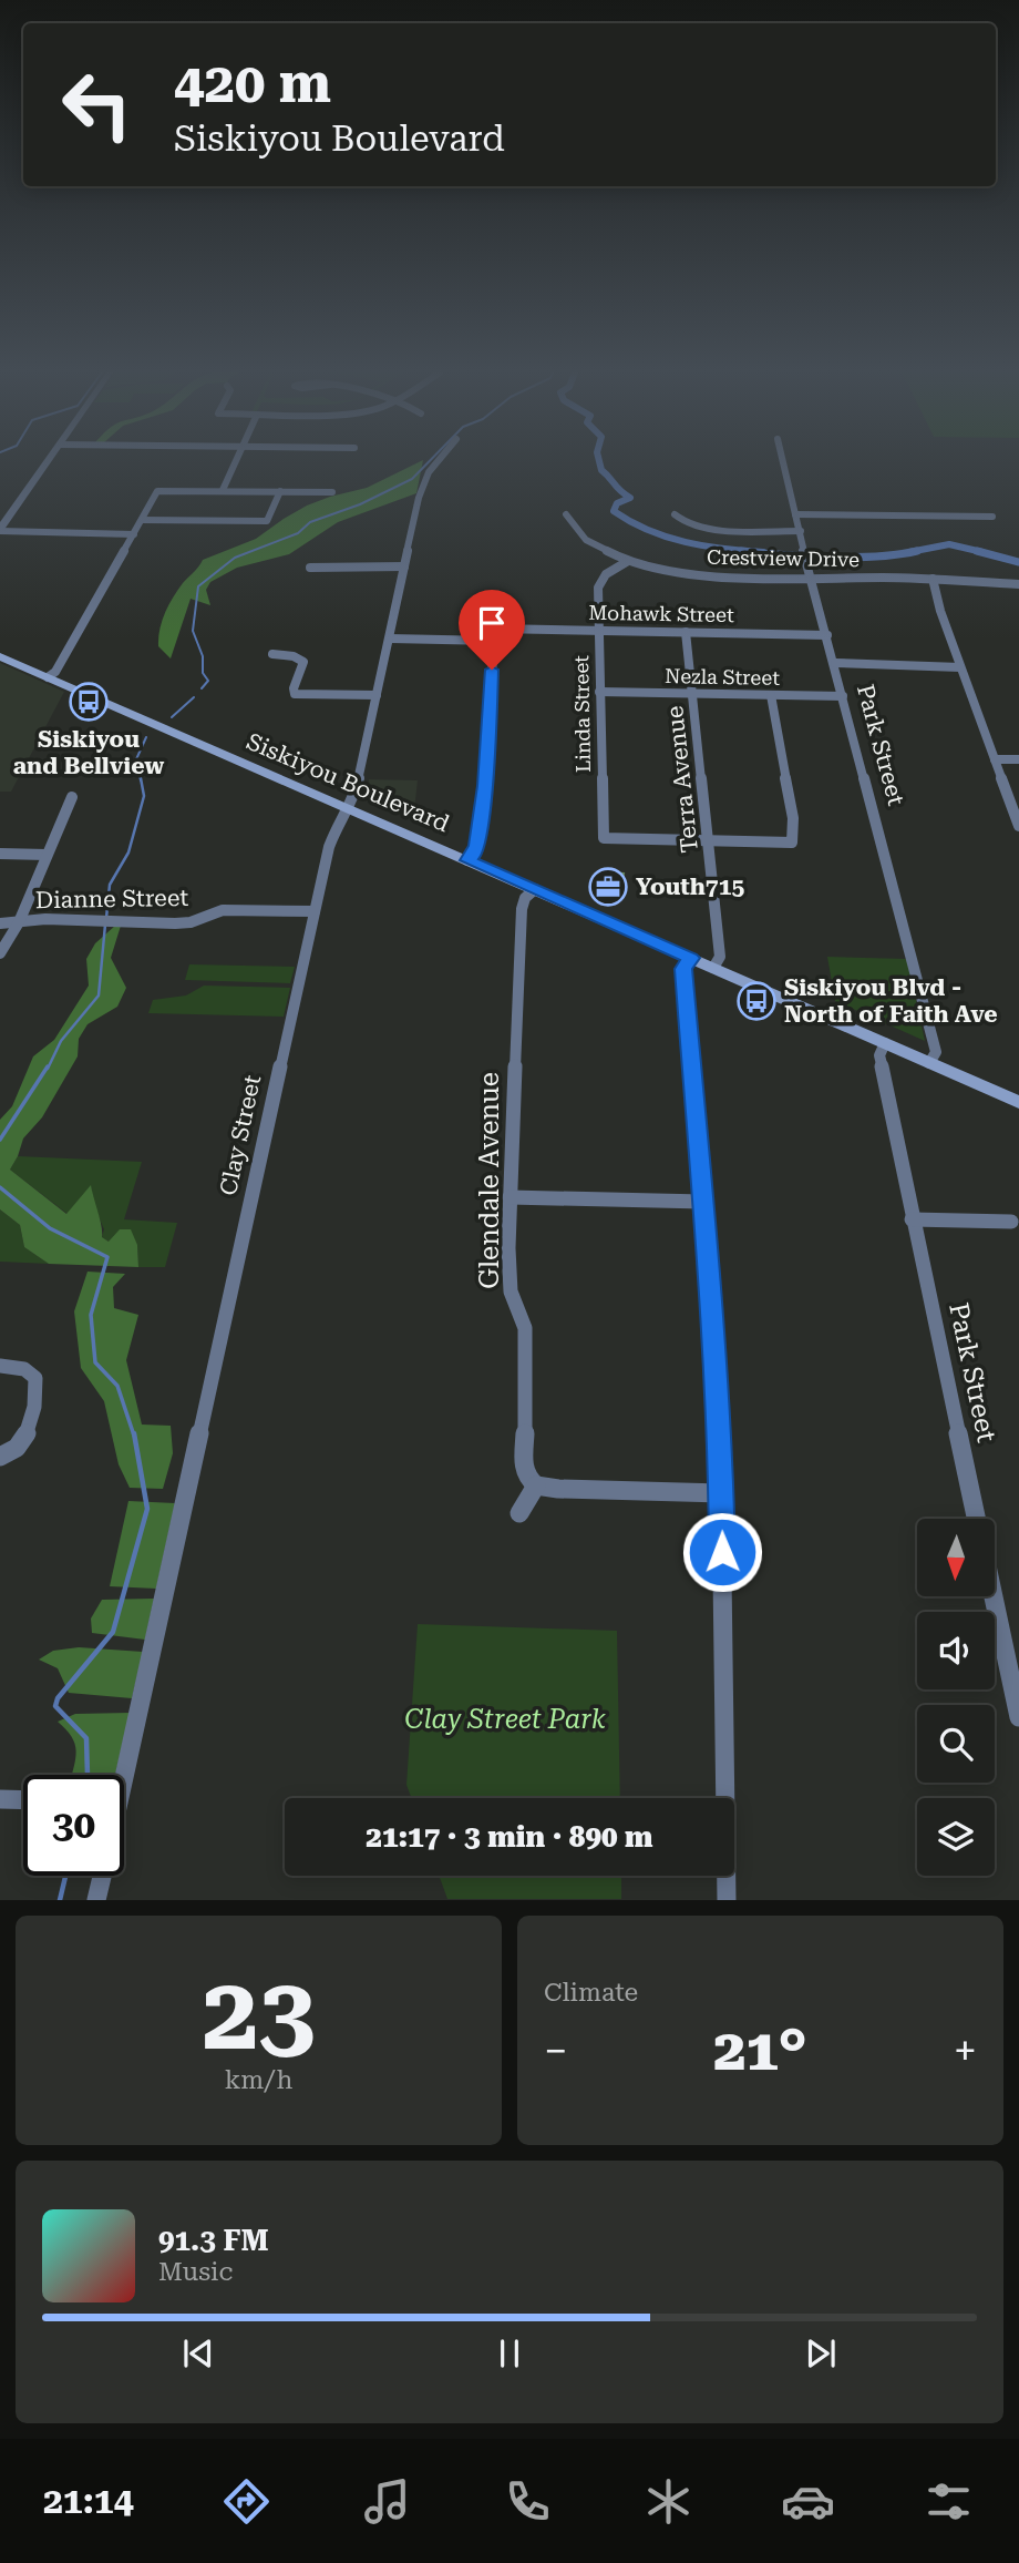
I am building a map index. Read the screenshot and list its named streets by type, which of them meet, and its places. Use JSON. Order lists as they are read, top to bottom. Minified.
{"streets":{"main road":["Siskiyou Boulevard"],"street":["Crestview Drive","Mohawk Street","Nezla Street","Linda Street","Park Street","Terra Avenue","Dianne Street","Clay Street","Glendale Avenue"]},"crossings":[["Crestview Drive","Linda Street"],["Crestview Drive","Park Street"],["Mohawk Street","Linda Street"],["Mohawk Street","Park Street"],["Mohawk Street","Terra Avenue"],["Nezla Street","Linda Street"],["Nezla Street","Park Street"],["Nezla Street","Terra Avenue"],["Linda Street","Terra Avenue"],["Park Street","Siskiyou Boulevard"],["Terra Avenue","Siskiyou Boulevard"],["Siskiyou Boulevard","Clay Street"],["Siskiyou Boulevard","Glendale Avenue"],["Dianne Street","Clay Street"]],"parks":["Clay Street Park"],"places":{"bus stop":["Siskiyou and Bellview","Siskiyou Blvd - North of Faith Ave"],"office":["Youth715"]},"north":"bottom","page":{"turn":["420 m","Siskiyou Boulevard"],"limit":"30","trip":"21:17 · 3 min · 890 m","tile":[["23","km/h"],"Climate"],"heat":["−","21°","+"],"song":["91.3 FM","Music"],"tabs":"21:14"}}
